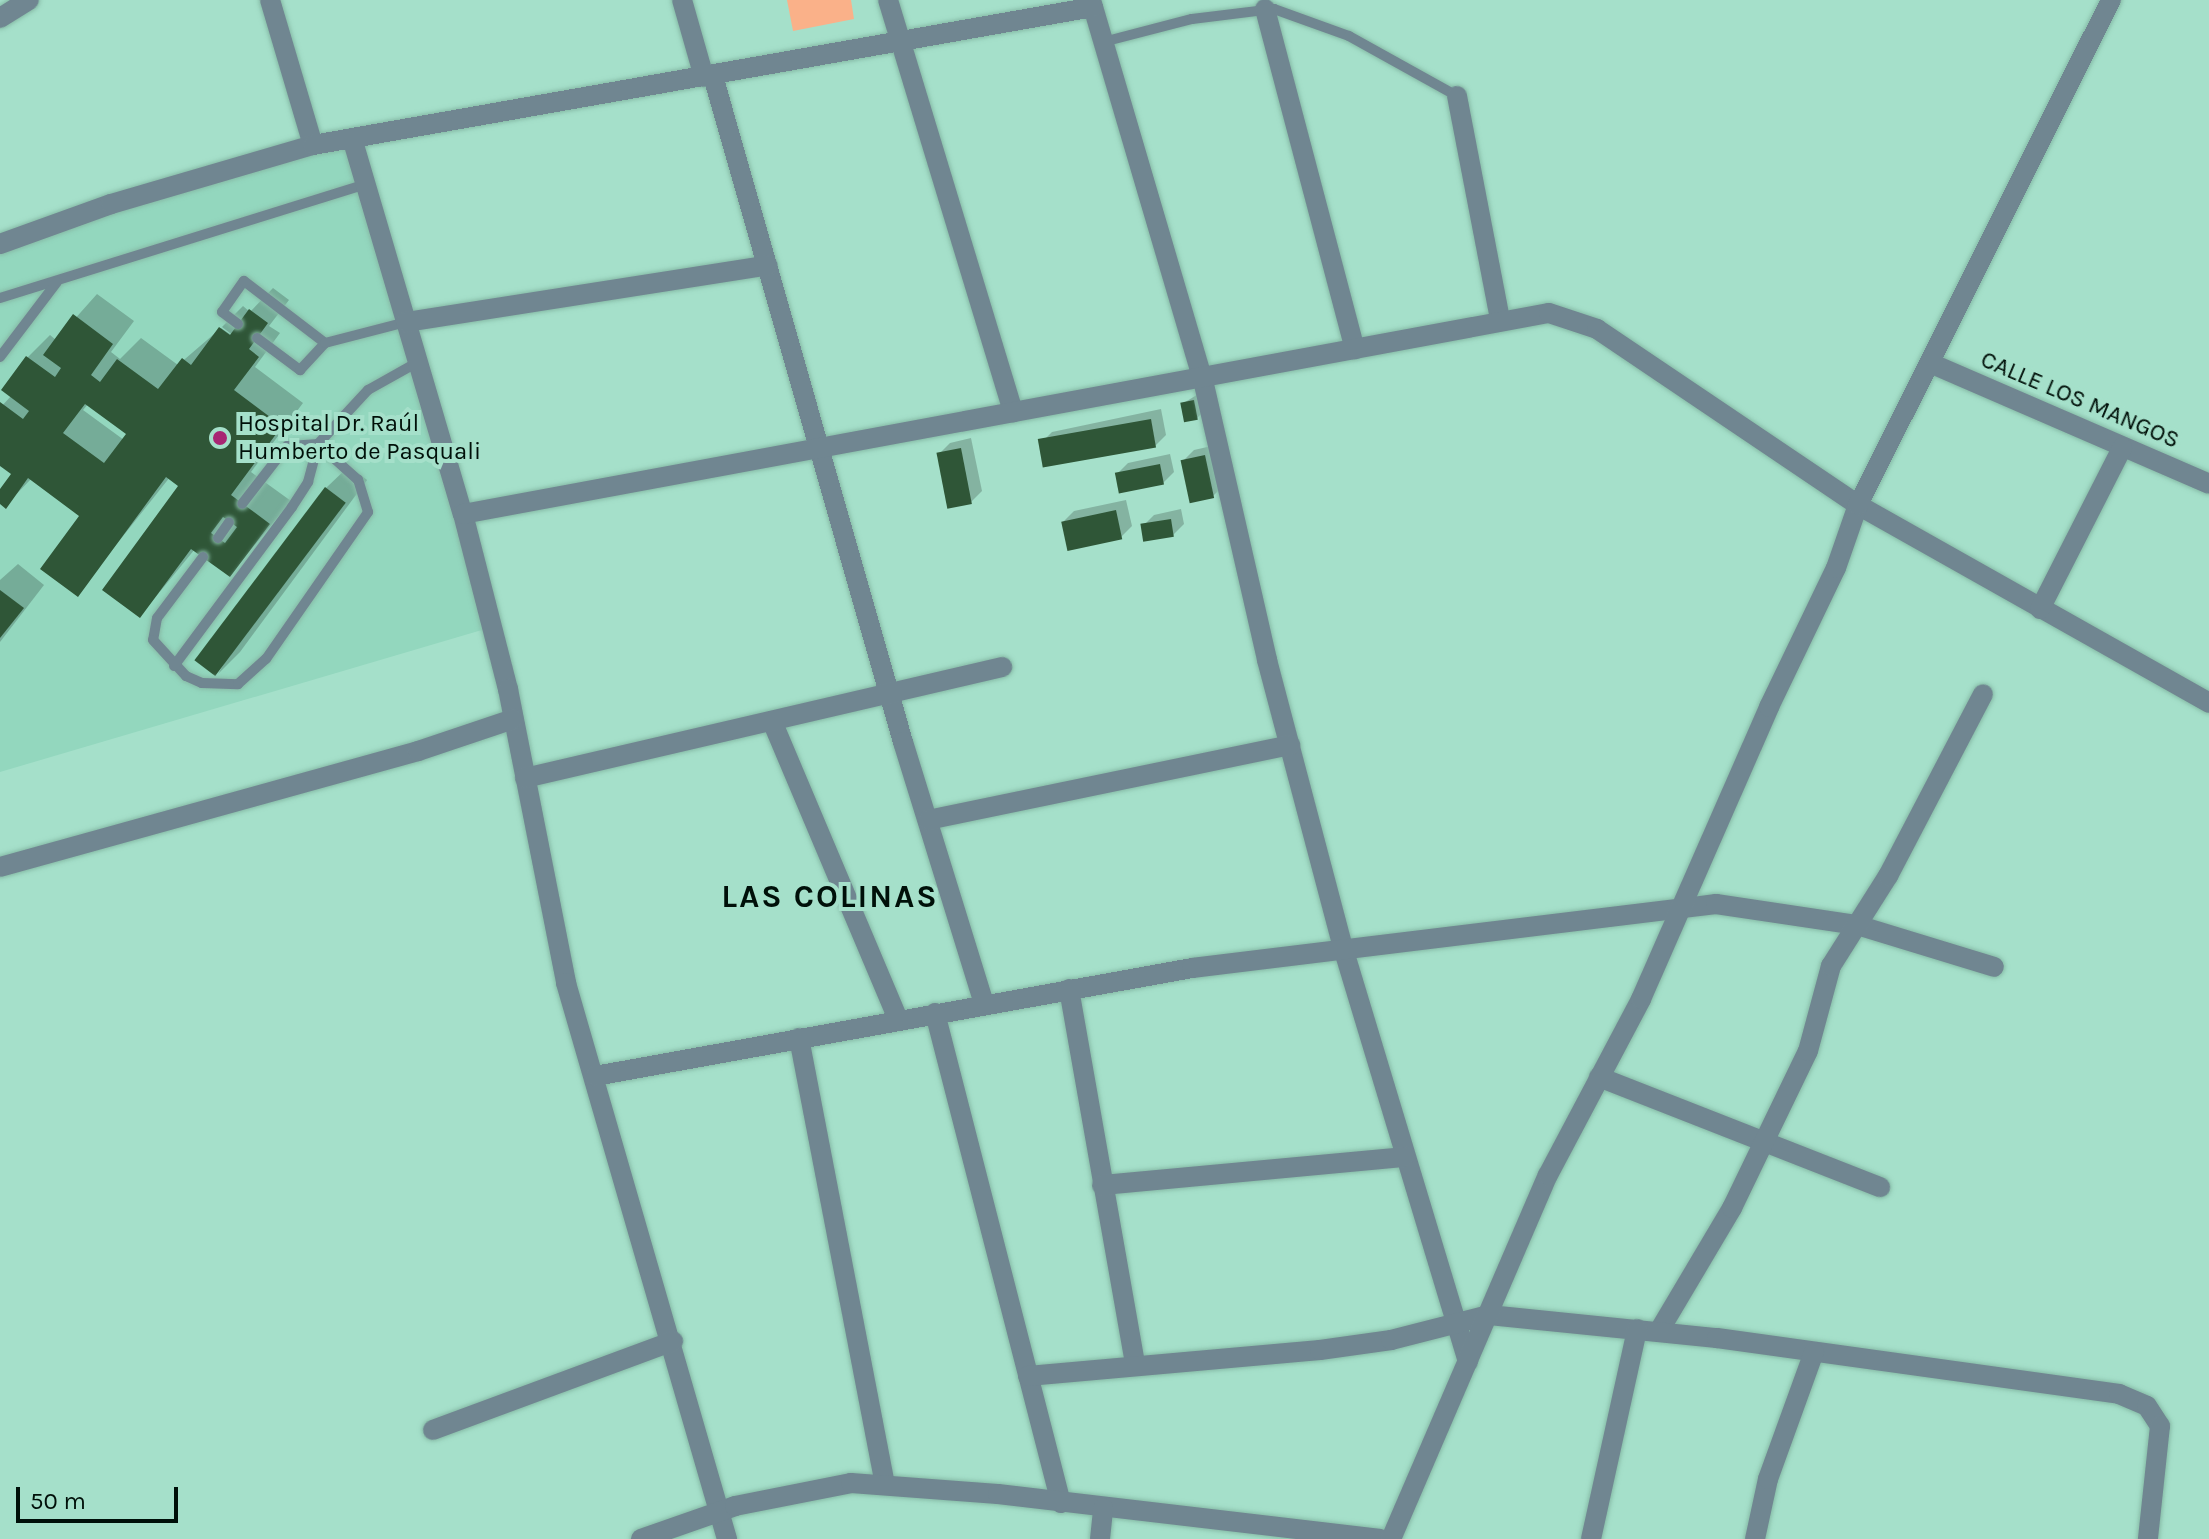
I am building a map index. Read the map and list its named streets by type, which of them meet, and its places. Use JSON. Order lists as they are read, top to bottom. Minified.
{"streets":{"street":["CALLE LOS MANGOS"]},"districts":["LAS COLINAS"],"places":["Hospital Dr. Raúl Humberto de Pasquali"],"scale_bar":"50 m"}
